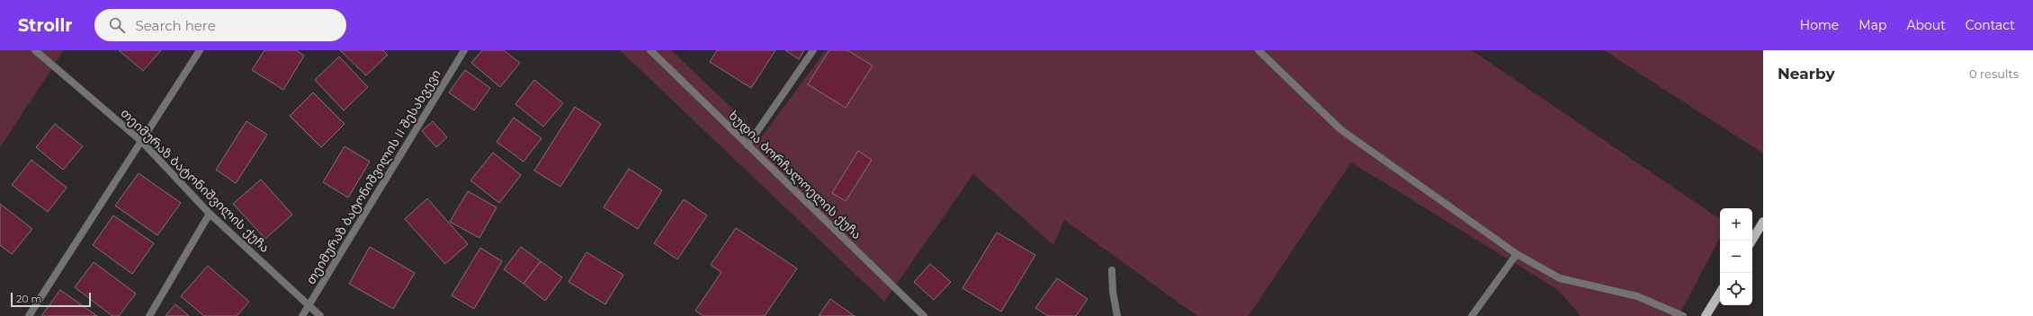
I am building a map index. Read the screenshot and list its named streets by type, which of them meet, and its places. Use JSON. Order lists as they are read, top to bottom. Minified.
{"streets":{"street":["ხუდია ბორჩალოელის ქუჩა","თეიმურაზ ბატონიშვილის II შესახვევი","თეიმურაზ ბატონიშვილის ქუჩა"]},"crossings":[["თეიმურაზ ბატონიშვილის II შესახვევი","თეიმურაზ ბატონიშვილის ქუჩა"]],"scale_bar":"20 m","page":{"header":"Strollr","search":"Search here","nav":["Home","Map","About","Contact"],"heading":["Nearby","0 results"],"map_buttons":["+","−"],"scale":"20 m"}}
